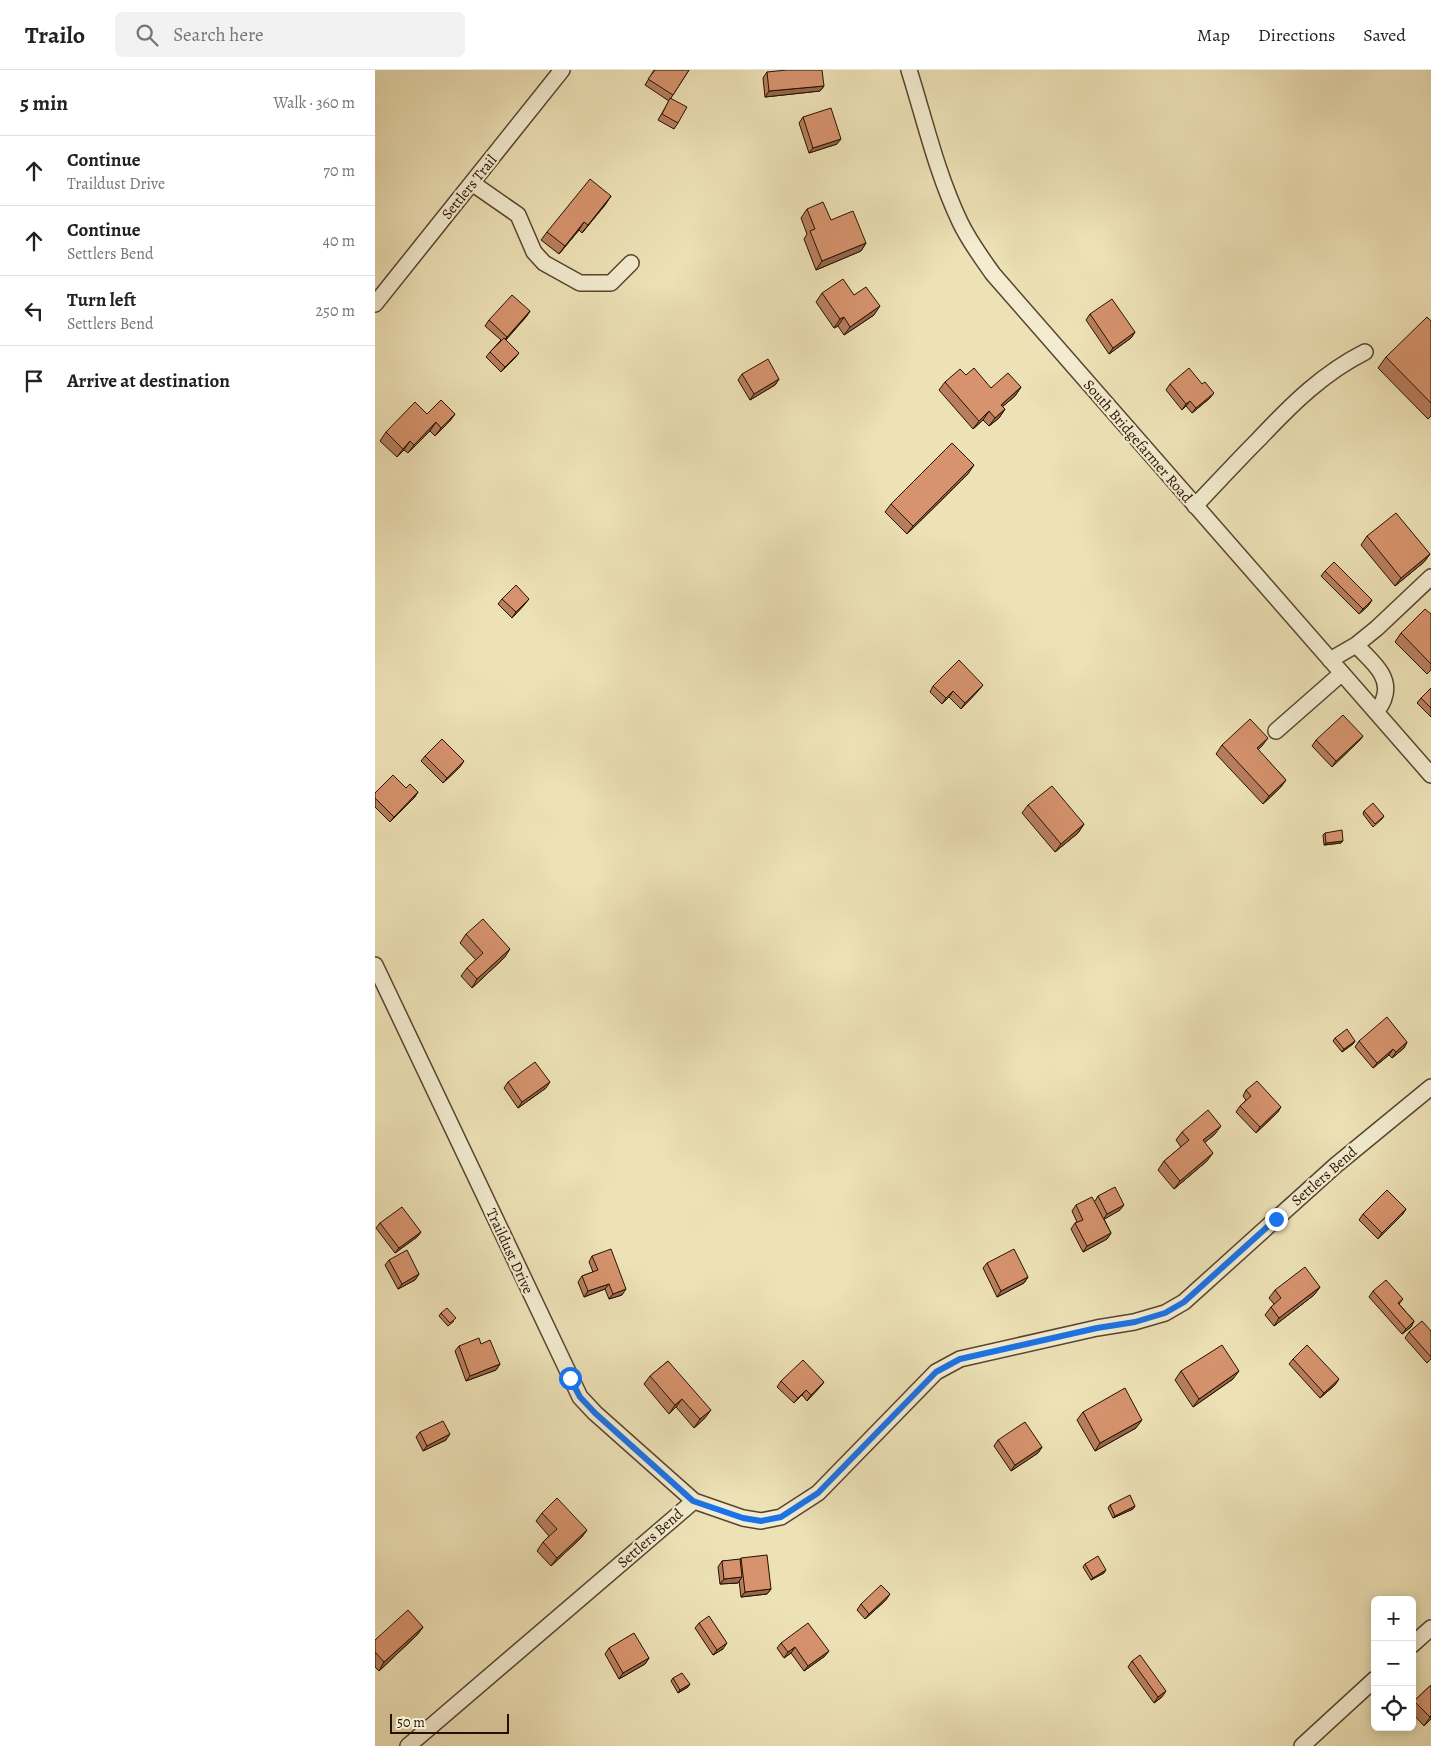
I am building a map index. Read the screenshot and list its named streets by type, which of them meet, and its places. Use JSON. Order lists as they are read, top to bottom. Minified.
{"streets":{"street":["Settlers Trail","South Bridgefarmer Road","Settlers Bend","Traildust Drive"]},"crossings":[["Settlers Bend","Traildust Drive"]],"scale_bar":"50 m","page":{"header":"Trailo","search":"Search here","nav":["Map","Directions","Saved"],"heading":["5 min","Walk · 360 m"],"list":[["Continue","Traildust Drive","70 m"],["Continue","Settlers Bend","40 m"],["Turn left","Settlers Bend","250 m"],"Arrive at destination"],"map_buttons":["+","−"],"scale":"50 m"}}
